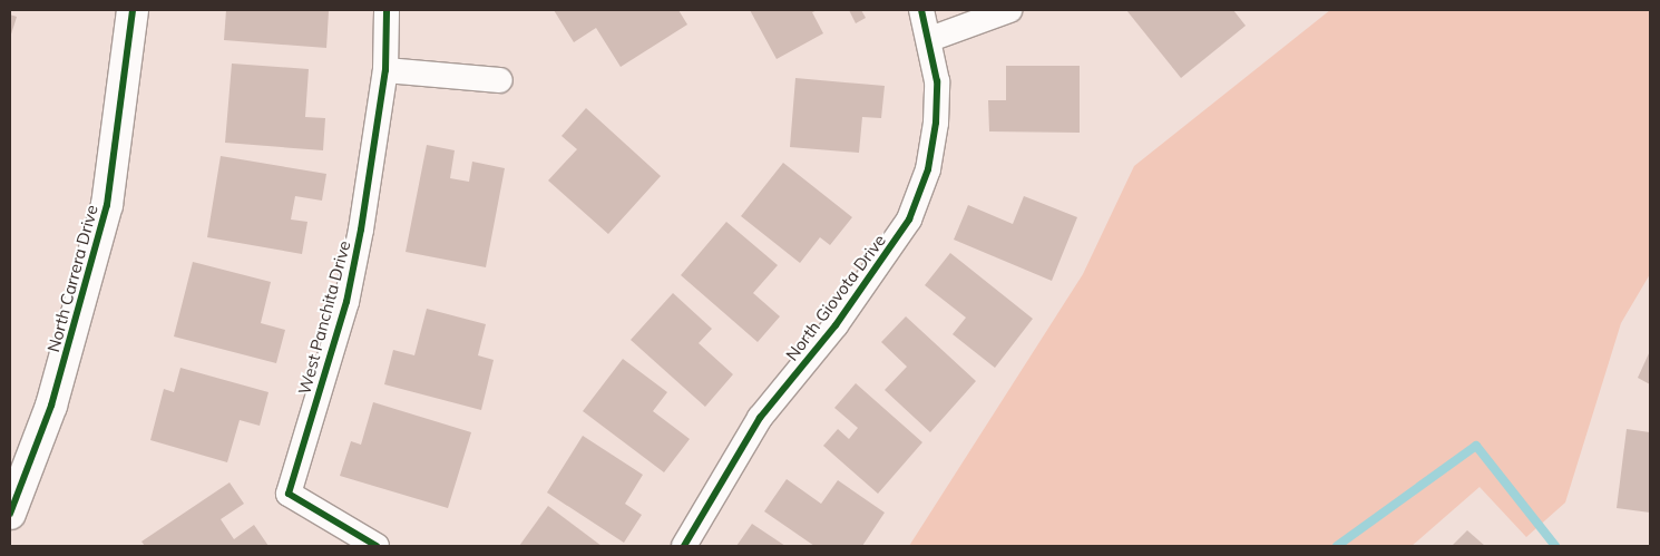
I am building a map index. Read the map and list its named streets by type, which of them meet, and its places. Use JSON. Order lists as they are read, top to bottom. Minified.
{"streets":{"street":["North Carrera Drive","North Giovota Drive","West Panchita Drive"]}}
